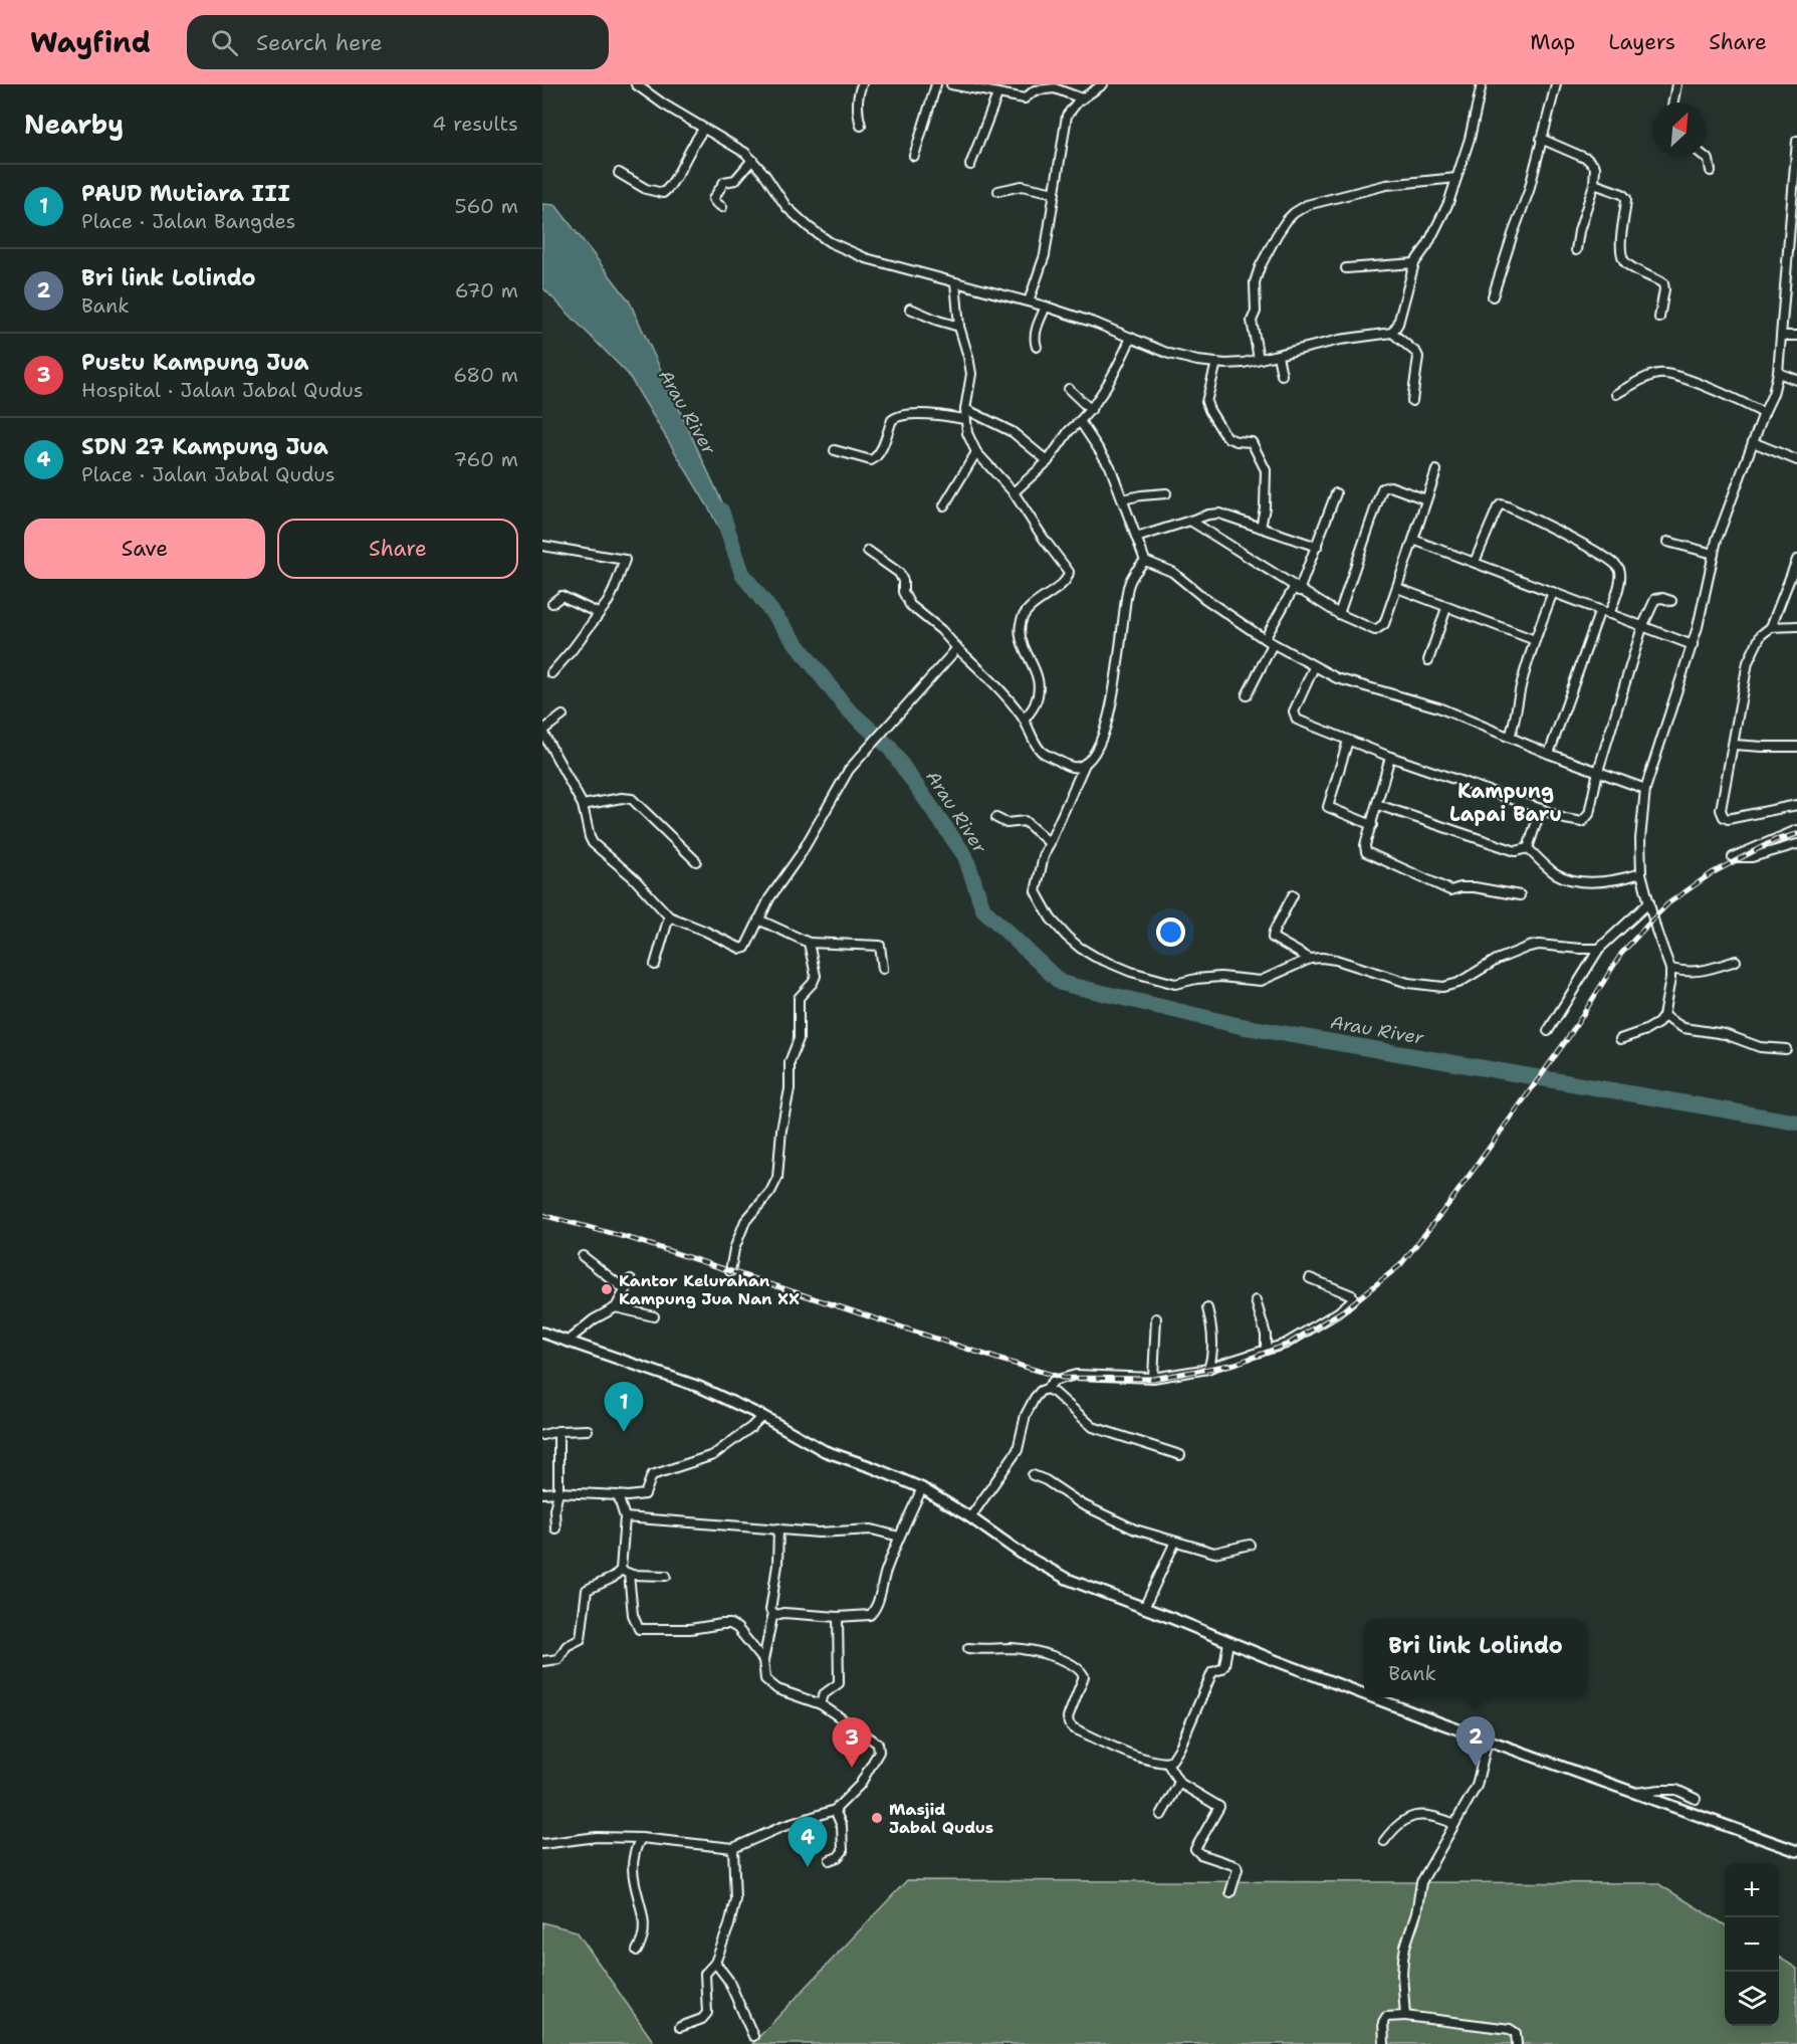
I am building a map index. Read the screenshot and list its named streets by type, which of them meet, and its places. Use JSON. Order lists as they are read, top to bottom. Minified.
{"districts":["Kampung Lapai Baru"],"water":["Arau River"],"places":["Kantor Kelurahan Kampung Jua Nan XX","Masjid Jabal Qudus"],"north":"top right","page":{"header":"Wayfind","search":"Search here","nav":["Map","Layers","Share"],"heading":["Nearby","4 results"],"list":[{"mark":"1","name":"PAUD Mutiara III","note":"Place · Jalan Bangdes","value":"560 m"},{"mark":"2","name":"Bri link Lolindo","note":"Bank","value":"670 m"},{"mark":"3","name":"Pustu Kampung Jua","note":"Hospital · Jalan Jabal Qudus","value":"680 m"},{"mark":"4","name":"SDN 27 Kampung Jua","note":"Place · Jalan Jabal Qudus","value":"760 m"}],"buttons":["Save","Share"],"pins":["1","2","3","4"],"popup":["Bri link Lolindo","Bank"],"map_buttons":["+","−"]}}
